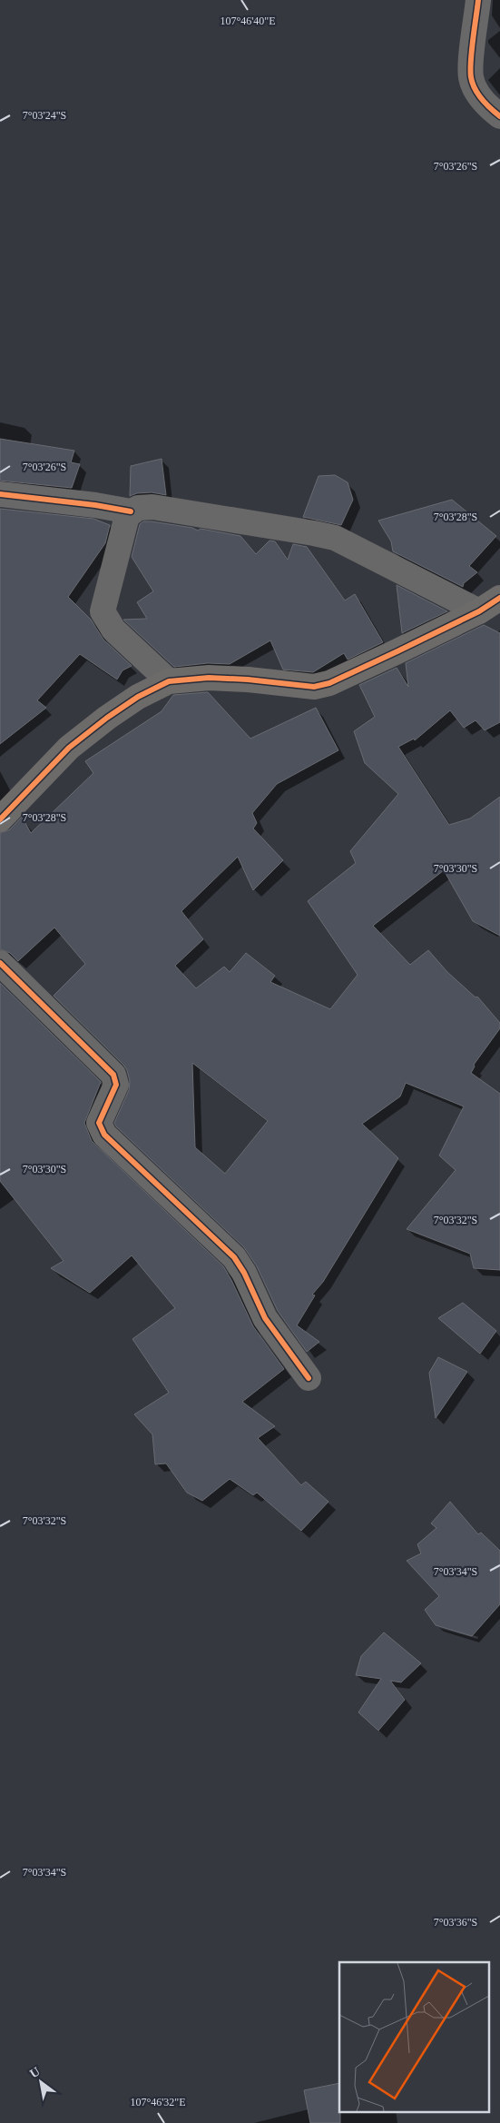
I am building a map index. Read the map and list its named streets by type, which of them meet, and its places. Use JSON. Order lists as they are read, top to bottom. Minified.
{"north":"top left","coordinates":["107°46'40\"E","7°03'24\"S","7°03'26\"S","7°03'28\"S","7°03'30\"S","7°03'32\"S","7°03'34\"S","7°03'36\"S","107°46'32\"E"]}
